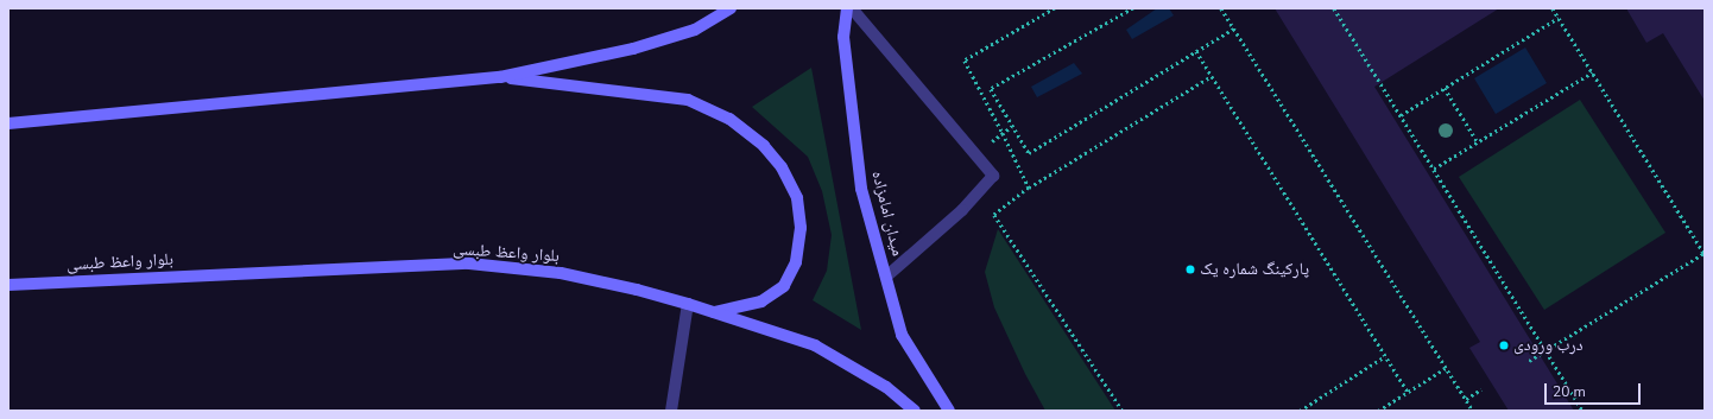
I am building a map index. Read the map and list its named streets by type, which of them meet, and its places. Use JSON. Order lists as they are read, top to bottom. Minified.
{"streets":{"main road":["میدان امامزاده","بلوار واعظ طبسی"]},"places":["پارکینگ شماره یک","درب ورودی"],"scale_bar":"20 m"}
